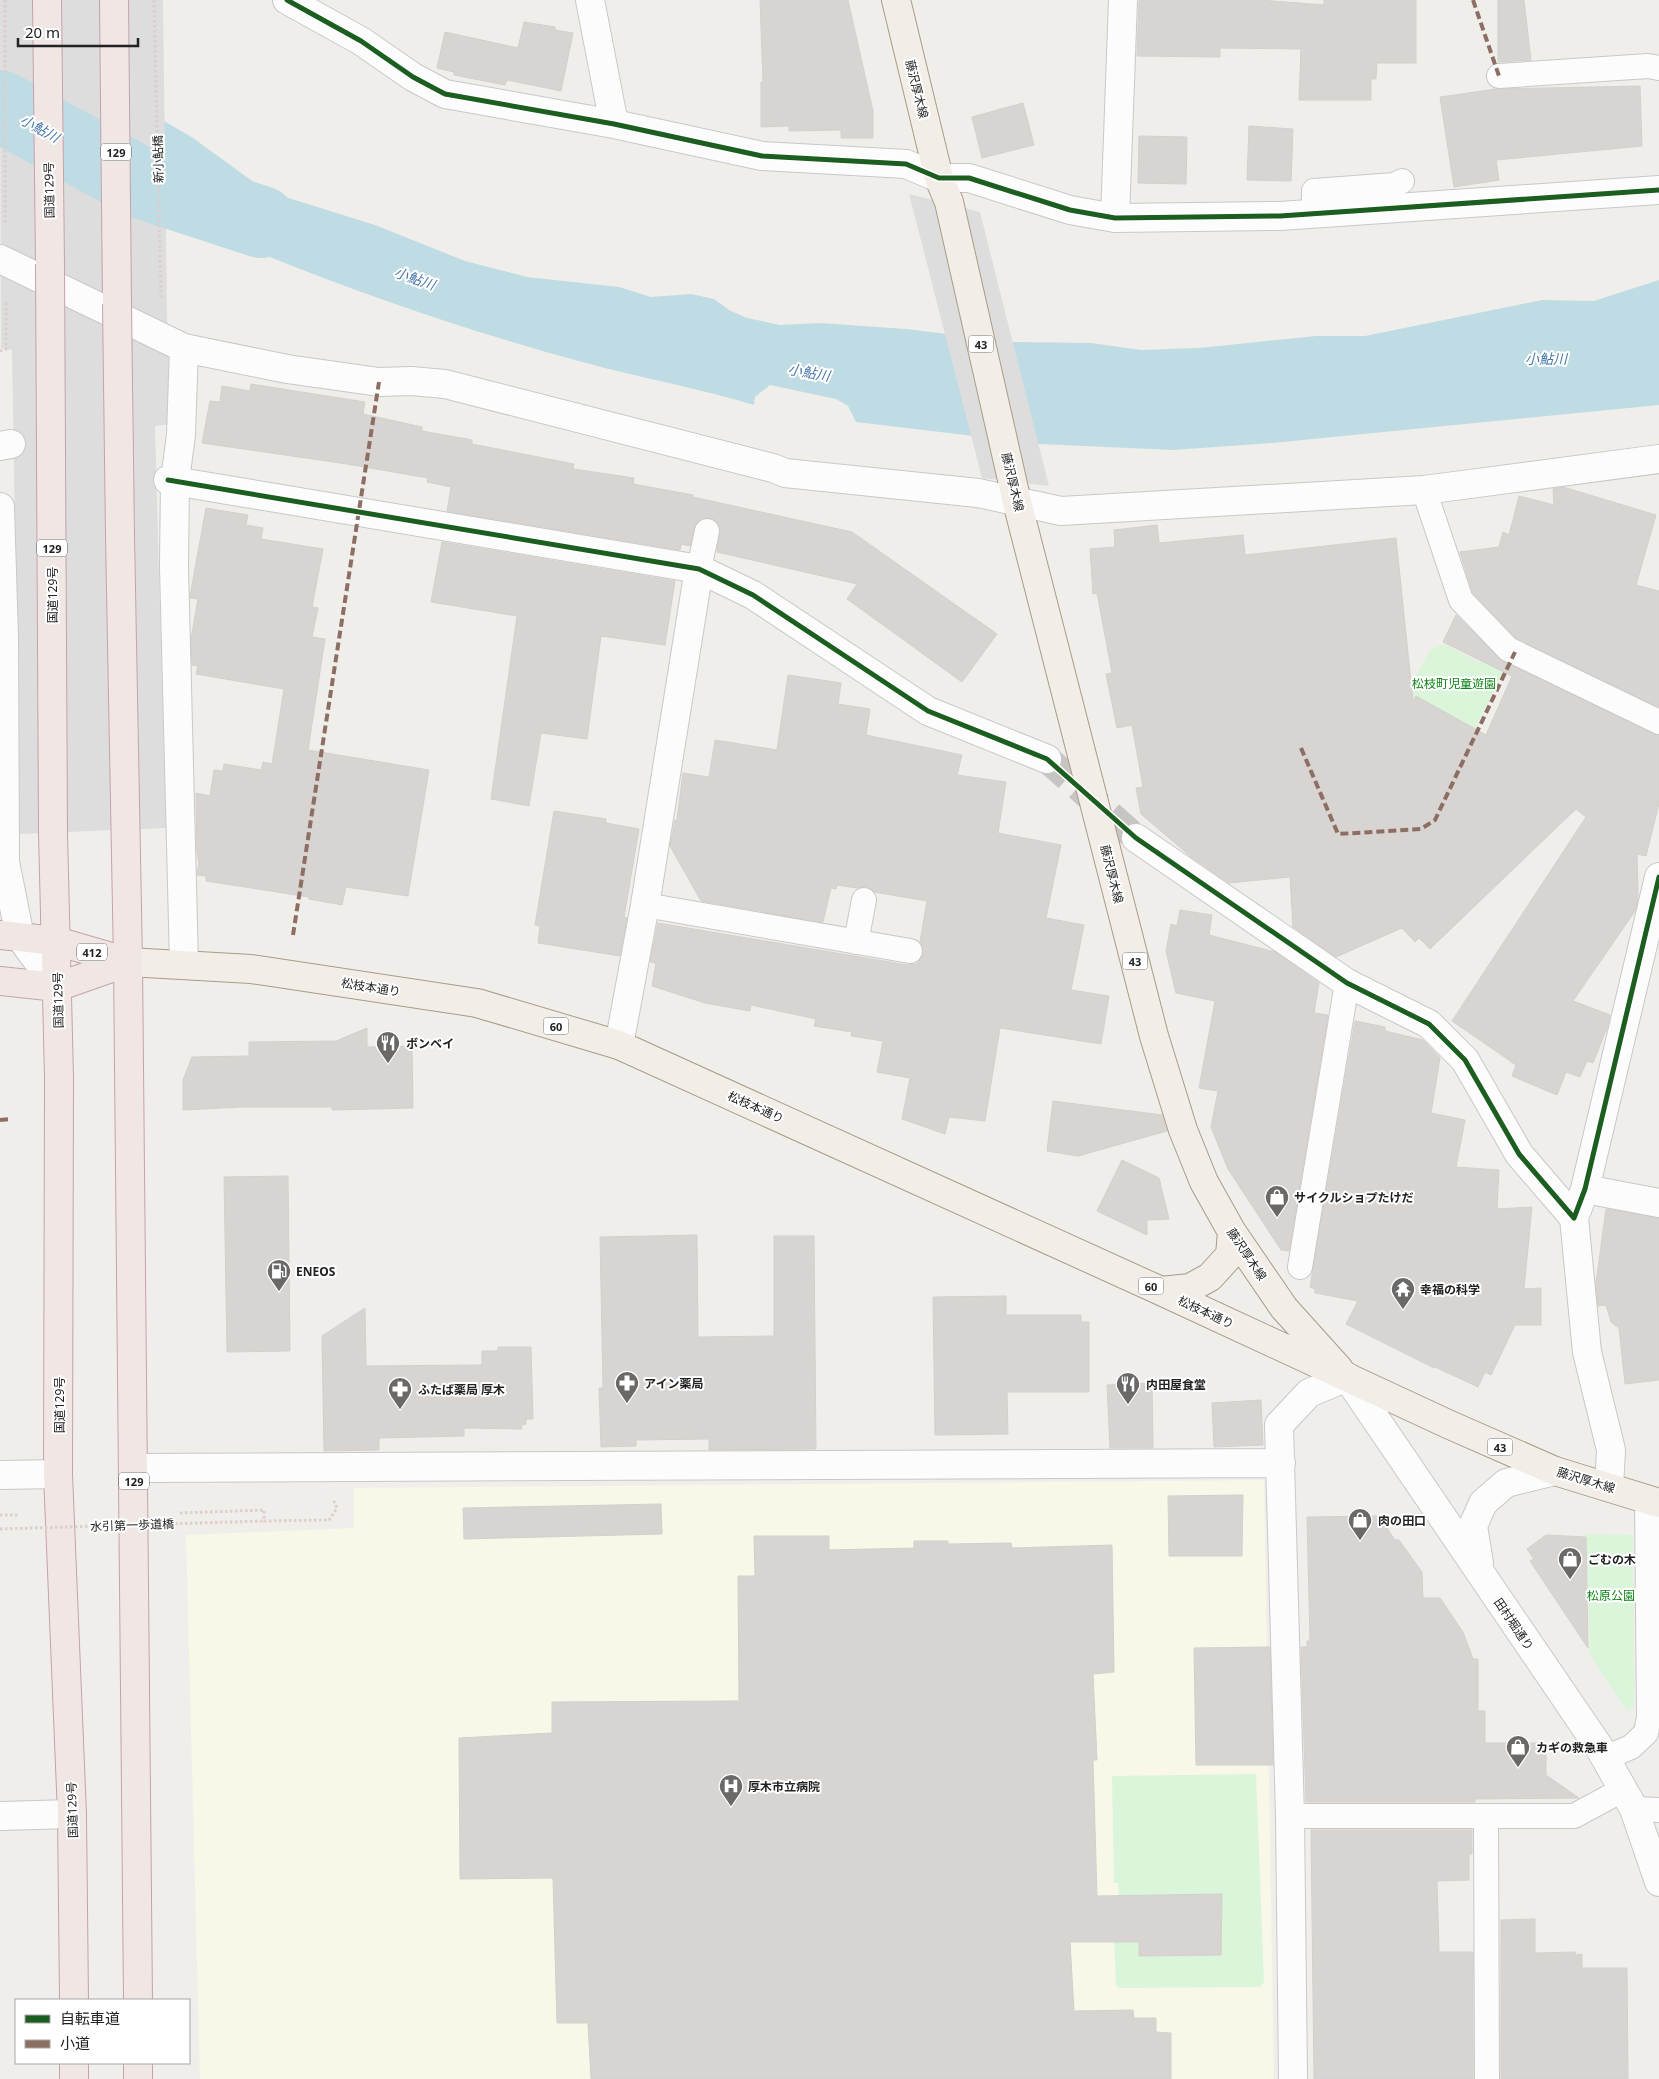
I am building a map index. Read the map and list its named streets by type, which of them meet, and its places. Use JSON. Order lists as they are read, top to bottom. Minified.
{"streets":{"highway":["129","国道129号","412"],"main road":["藤沢厚木線","43","松枝本通り","60"],"street":["田村堀通り"],"path":["新小鮎橋","水引第一歩道橋"]},"crossings":[["藤沢厚木線","松枝本通り"],["藤沢厚木線","田村堀通り"],["129","412"],["129","松枝本通り"],["国道129号","412"],["412","松枝本通り"],["松枝本通り","田村堀通り"]],"water":["小鮎川"],"parks":["松枝町児童遊園","松原公園"],"places":{"restaurant":["ボンベイ","内田屋食堂"],"shop":["サイクルショプたけだ","肉の田口","ごむの木","カギの救急車"],"fuel station":["ENEOS"],"temple":["幸福の科学"],"pharmacy":["アイン薬局","ふたば薬局 厚木"],"hospital":["厚木市立病院"]},"legend":["自転車道","小道"],"scale_bar":"20 m"}
